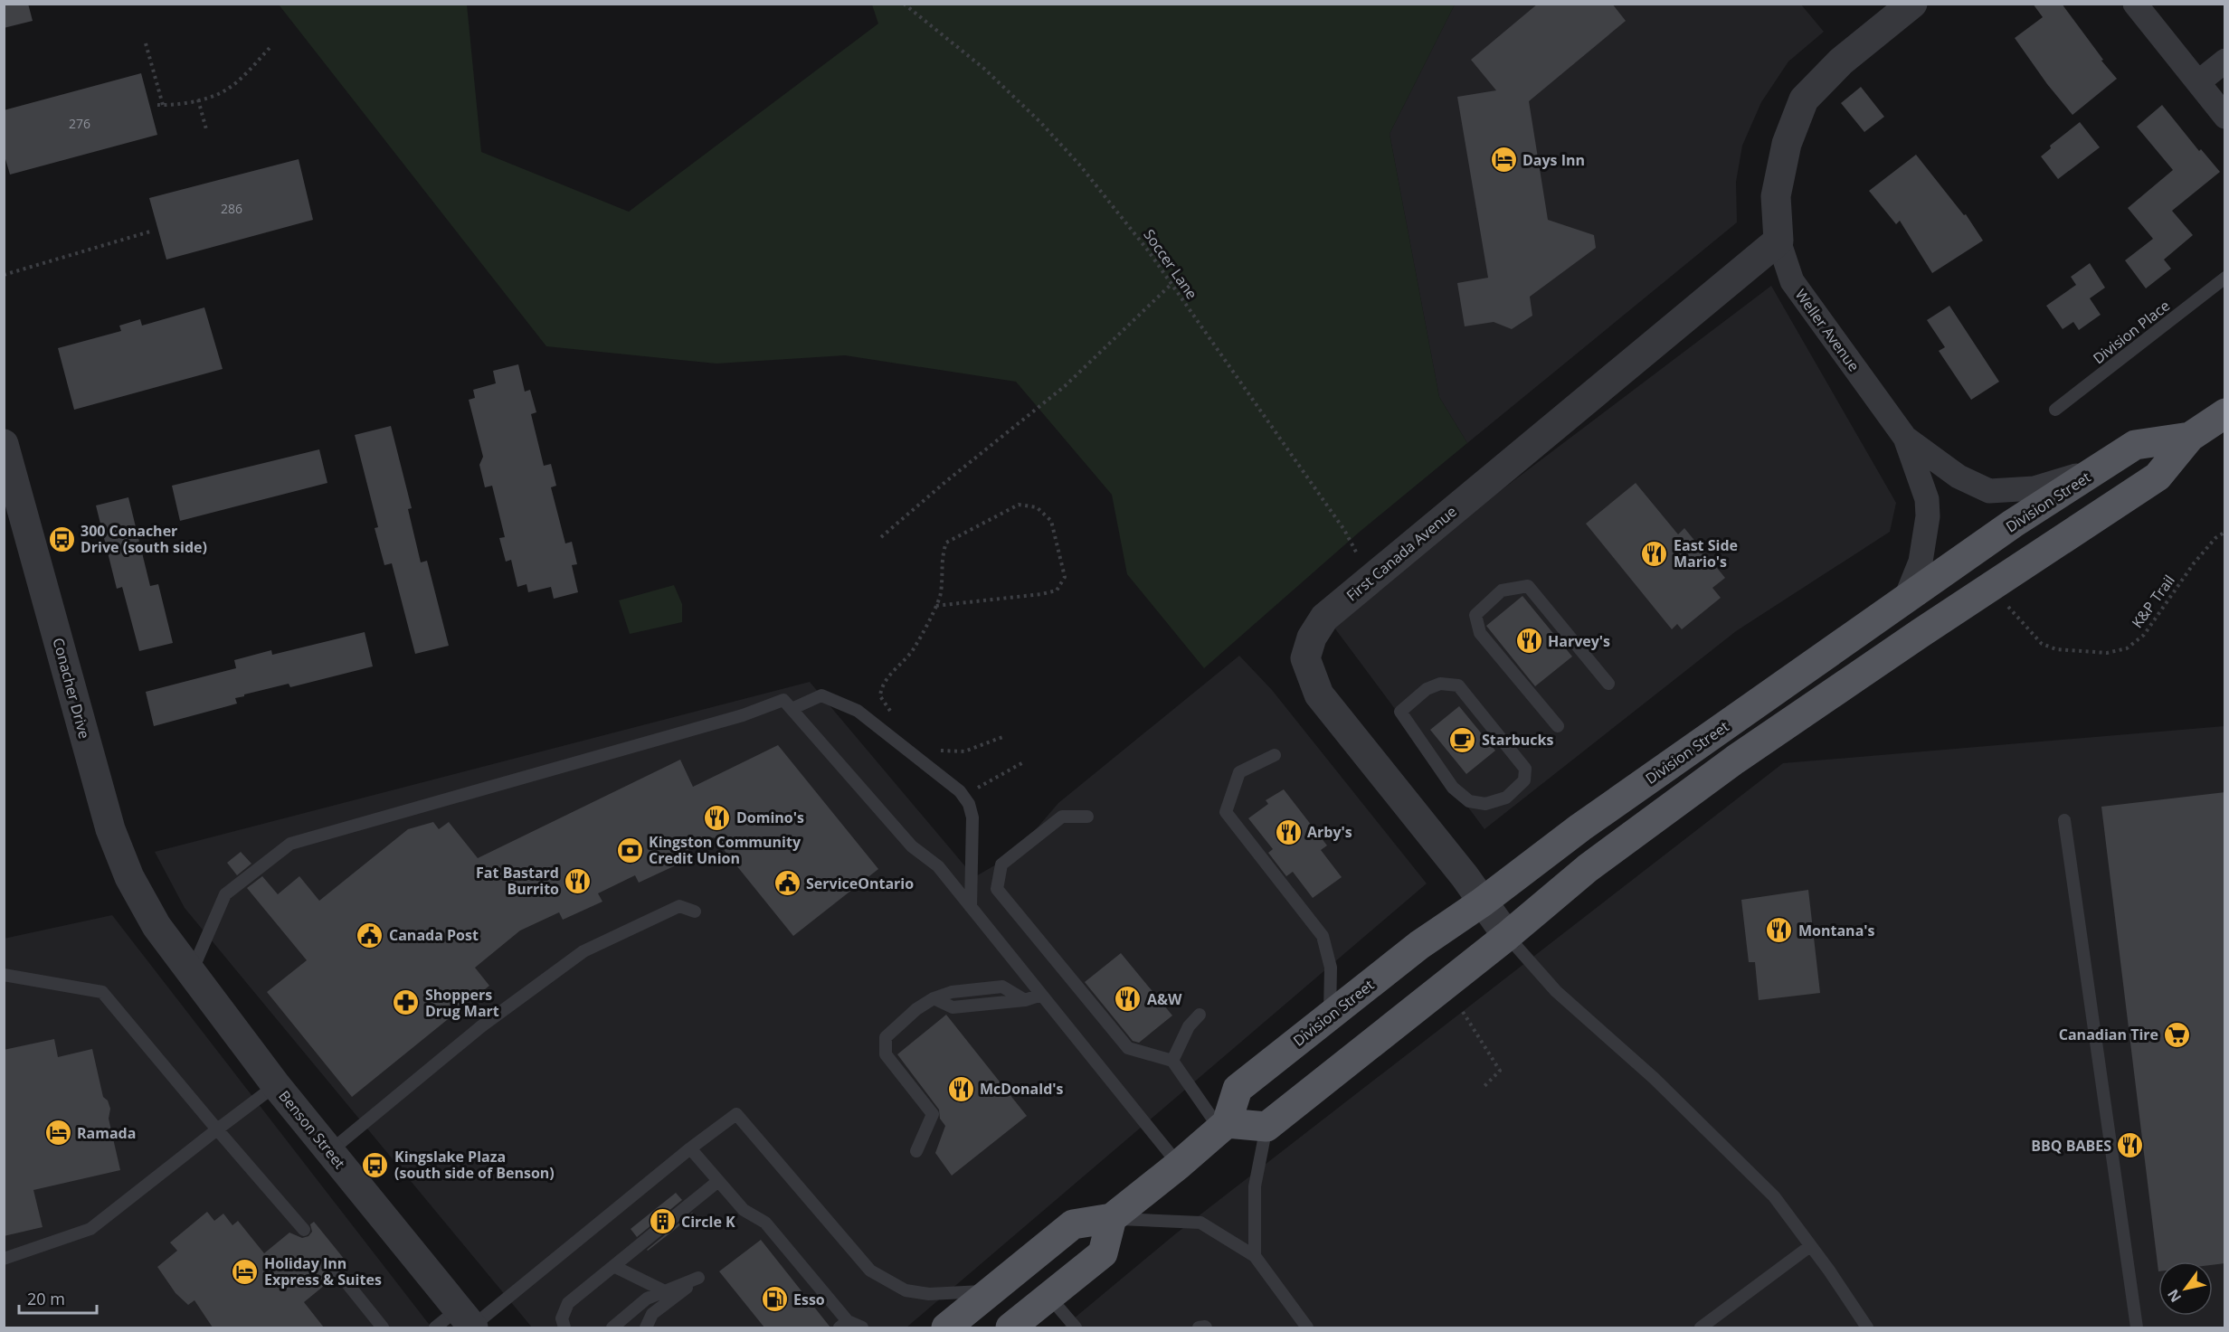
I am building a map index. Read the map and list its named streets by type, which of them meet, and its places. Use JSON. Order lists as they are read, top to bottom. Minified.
{"streets":{"main road":["Division Street"],"street":["Weller Avenue","First Canada Avenue","Conacher Drive","Benson Street"],"lane":["Division Place"],"path":["Soccer Lane","K&P Trail"]},"crossings":[["Soccer Lane","First Canada Avenue"],["Weller Avenue","Division Street"],["Weller Avenue","First Canada Avenue"],["Division Street","First Canada Avenue"],["Conacher Drive","Benson Street"]],"places":{"hotel":["Days Inn","Ramada","Holiday Inn Express & Suites"],"bus stop":["300 Conacher Drive (south side)","Kingslake Plaza (south side of Benson)"],"restaurant":["East Side Mario's","Harvey's","Domino's","Arby's","Fat Bastard Burrito","Montana's","A&W","McDonald's","BBQ BABES"],"cafe":["Starbucks"],"bank":["Kingston Community Credit Union"],"public building":["ServiceOntario","Canada Post"],"pharmacy":["Shoppers Drug Mart"],"supermarket":["Canadian Tire"],"building":["Circle K"],"fuel station":["Esso"]},"house_numbers":["276","286"],"scale_bar":"20 m","north":"bottom left"}
